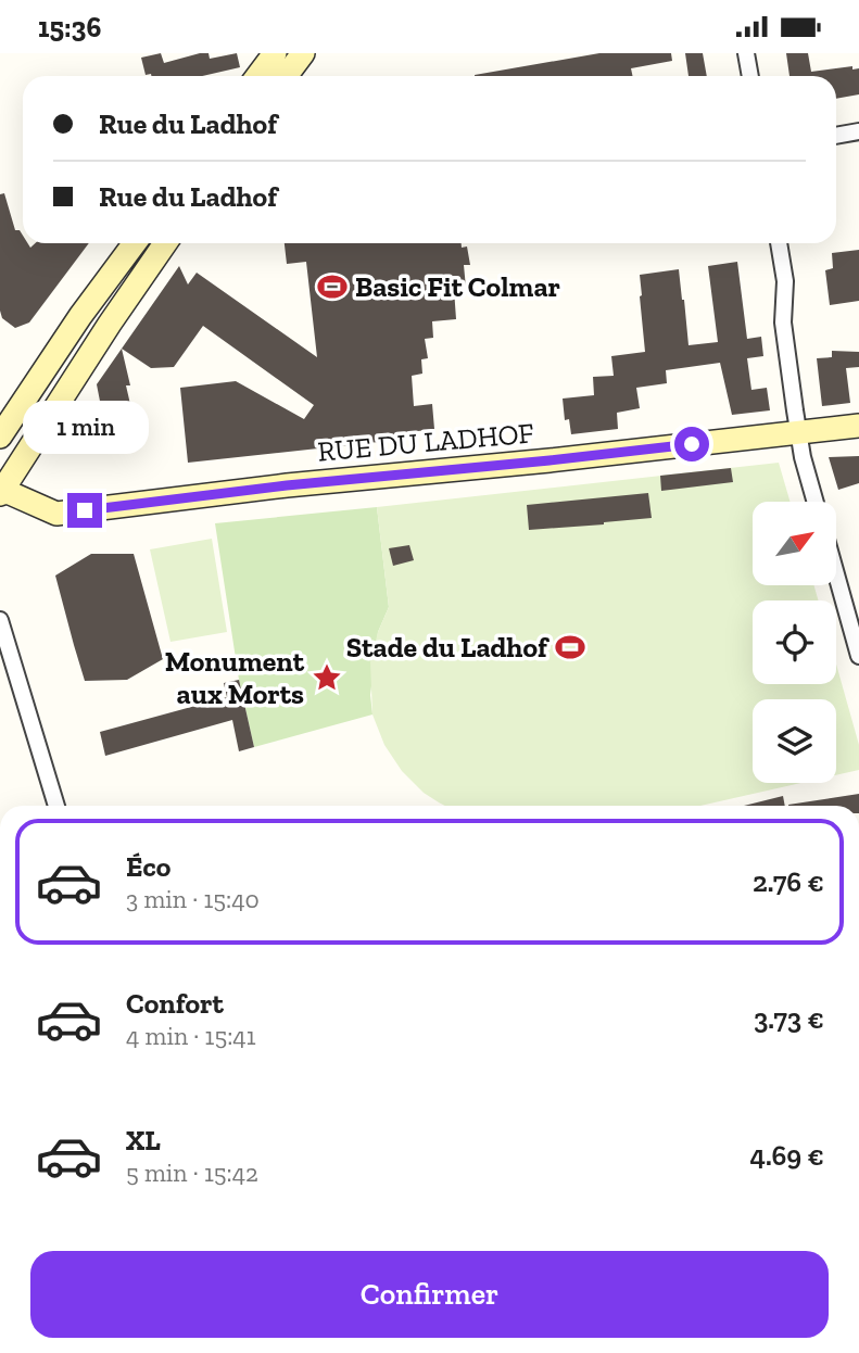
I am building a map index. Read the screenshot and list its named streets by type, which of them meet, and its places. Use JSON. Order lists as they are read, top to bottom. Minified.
{"streets":{"main road":["RUE DU LADHOF"]},"places":{"sports":["Basic Fit Colmar","Stade du Ladhof"],"place":["Monument aux Morts"]},"north":"top right","page":{"status":"15:36","banner":["Rue du Ladhof","Rue du Ladhof"],"bubble":"1 min","list":[{"name":"Éco","note":"3 min · 15:40","value":"2.76 €"},{"name":"Confort","note":"4 min · 15:41","value":"3.73 €"},{"name":"XL","note":"5 min · 15:42","value":"4.69 €"}],"buttons":"Confirmer"}}
